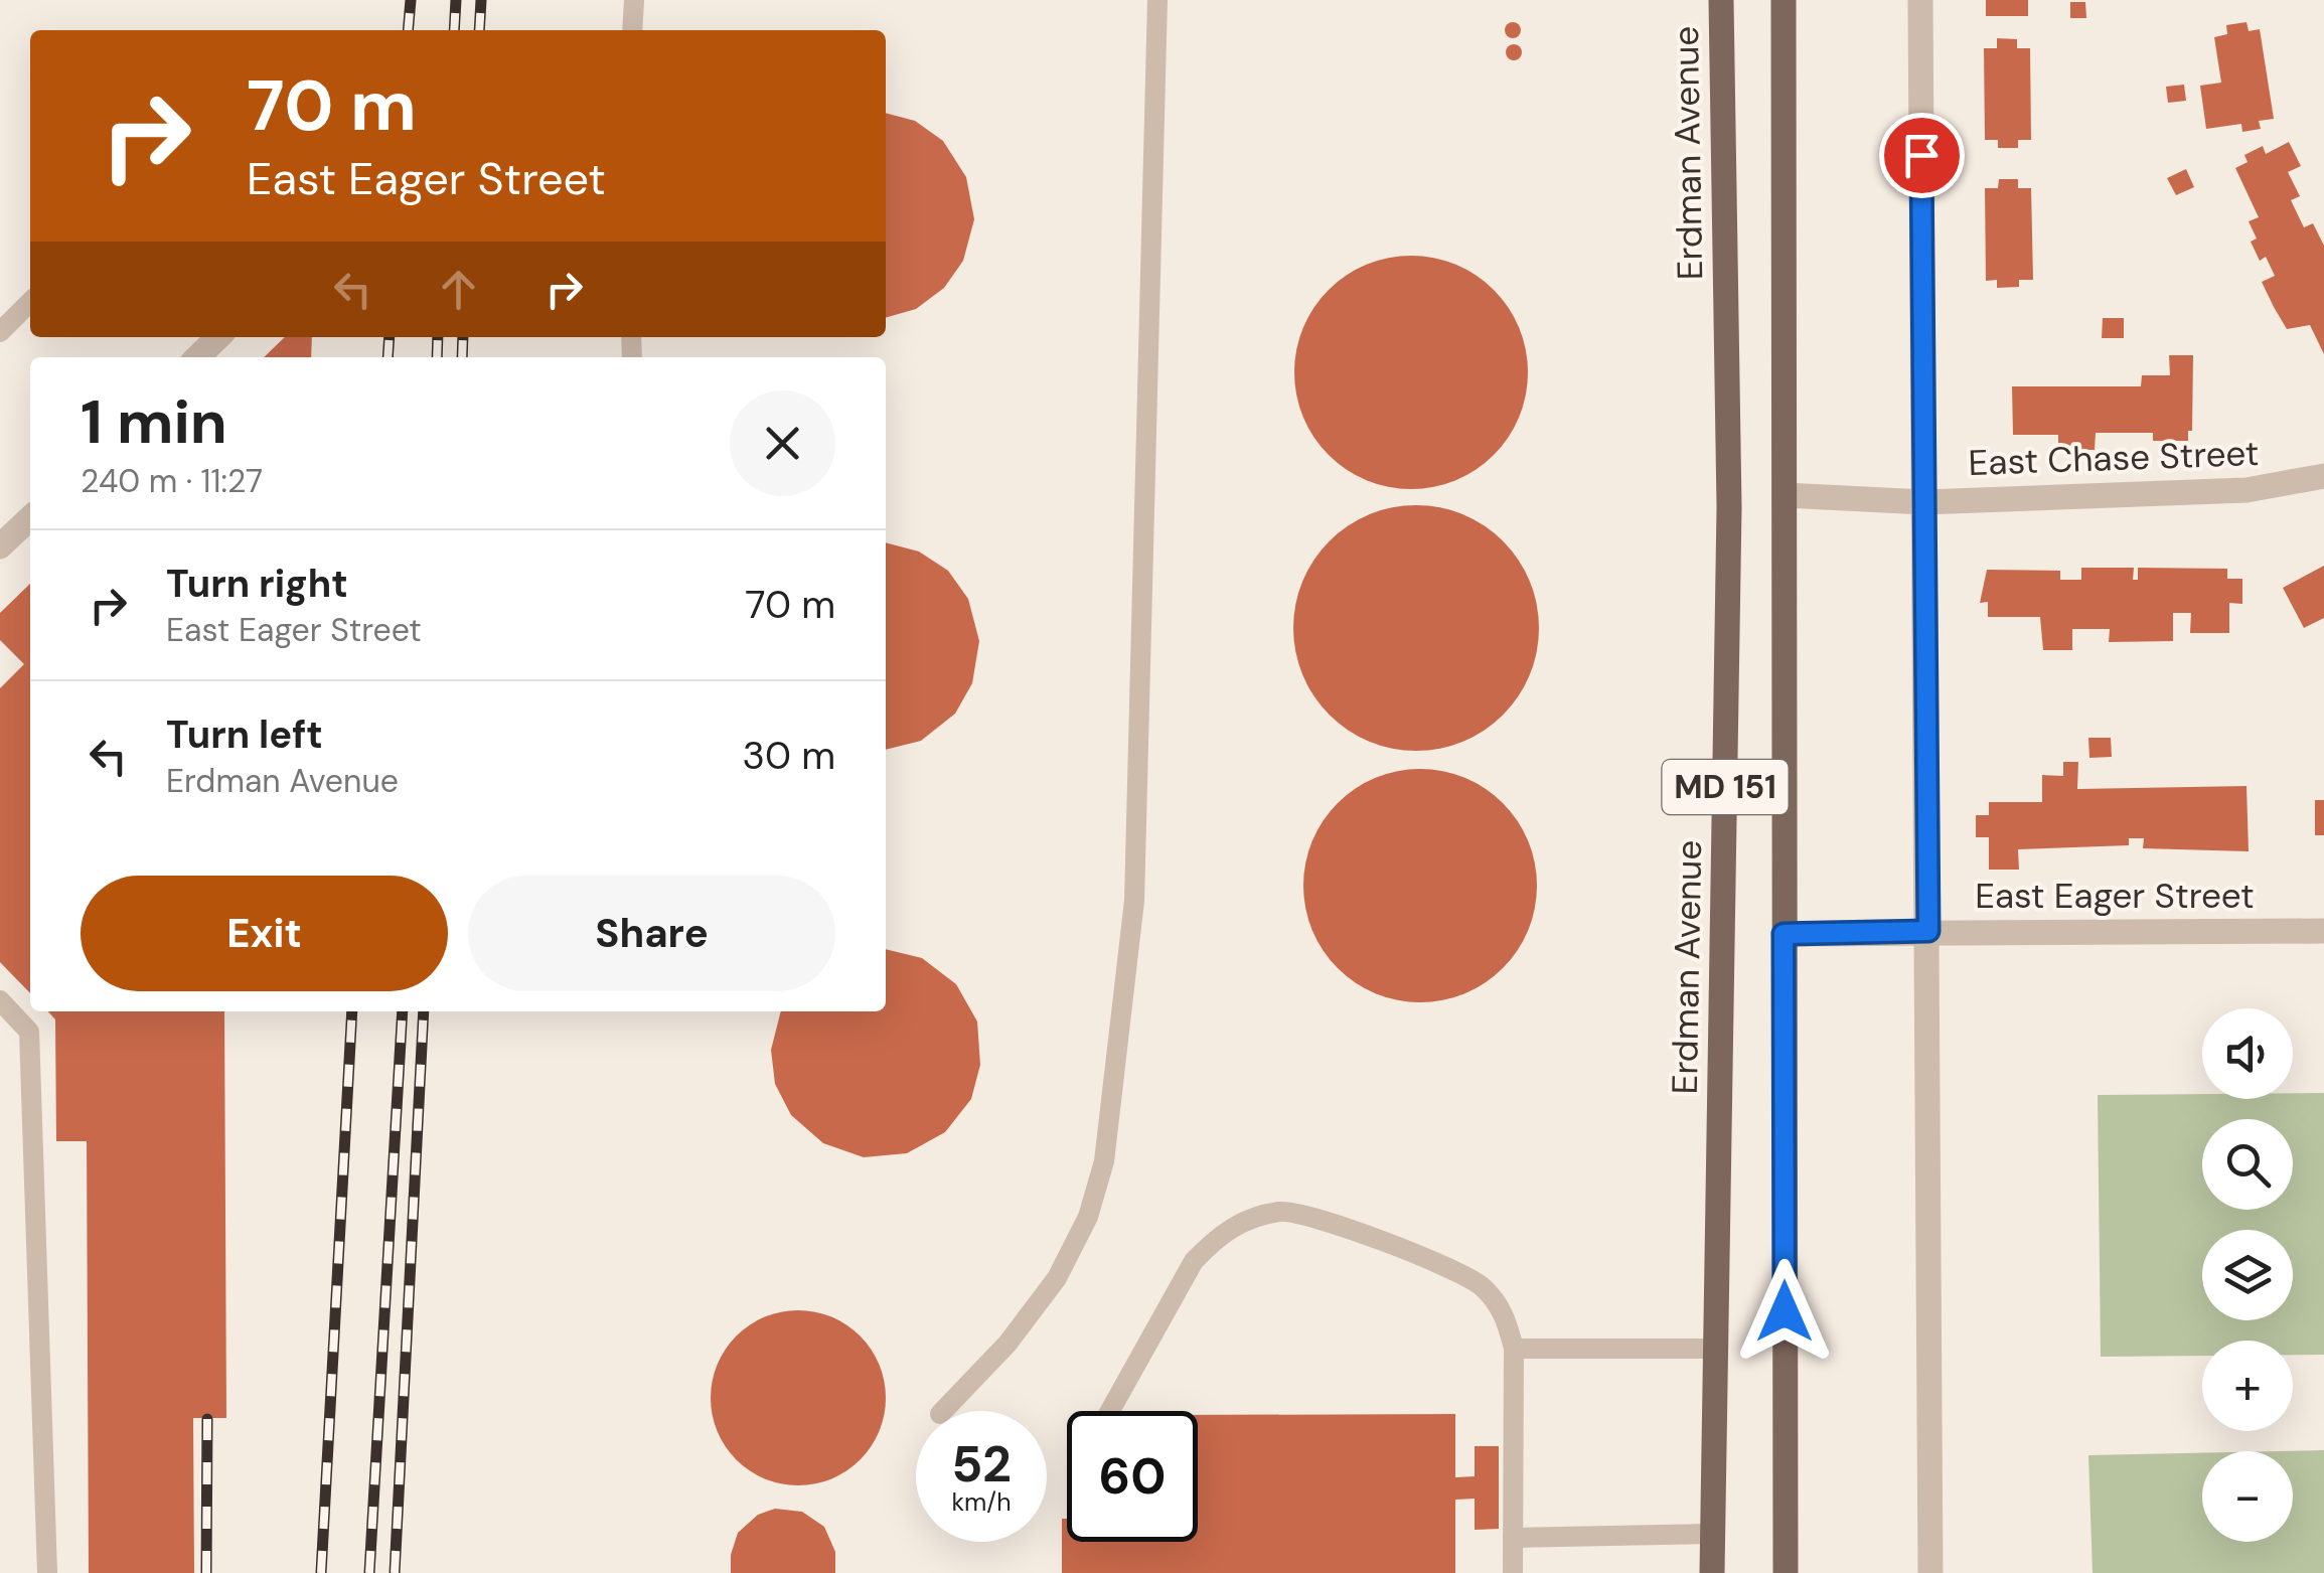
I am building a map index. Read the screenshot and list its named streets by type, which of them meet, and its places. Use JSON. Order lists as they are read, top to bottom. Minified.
{"streets":{"main road":["Erdman Avenue","MD 151"],"street":["East Chase Street","East Eager Street"]},"crossings":[["East Chase Street","MD 151"],["MD 151","East Eager Street"]],"page":{"turn":["70 m","East Eager Street"],"heading":["1 min","240 m · 11:27"],"list":[{"name":"Turn right","note":"East Eager Street","value":"70 m"},{"name":"Turn left","note":"Erdman Avenue","value":"30 m"}],"buttons":["Exit","Share"],"map_buttons":["+","−"],"speed":"52 km/h","limit":"60"}}
